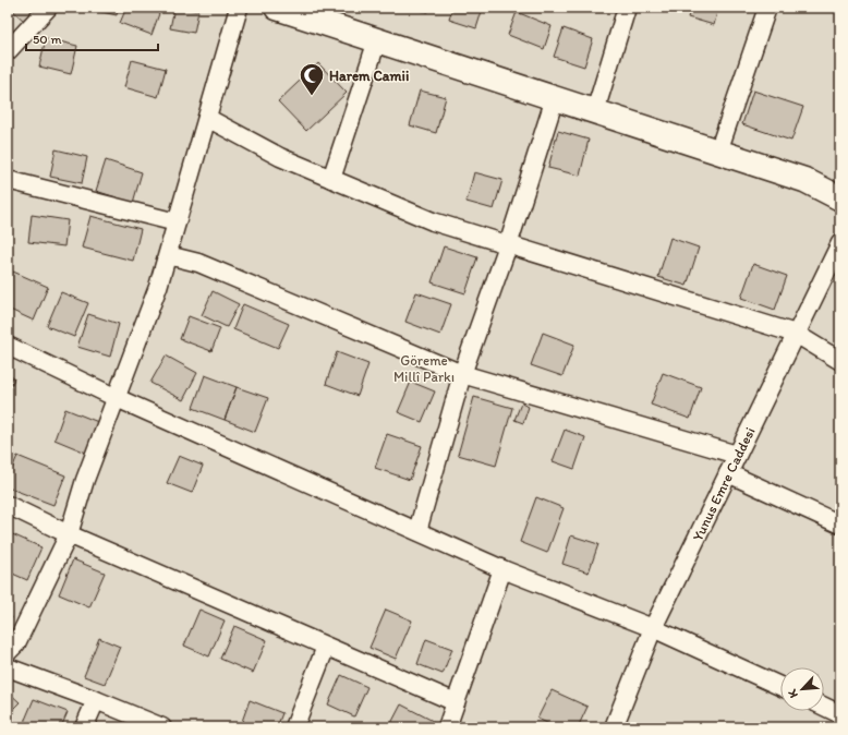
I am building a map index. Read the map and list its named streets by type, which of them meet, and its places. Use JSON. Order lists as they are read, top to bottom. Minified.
{"streets":{"street":["Yunus Emre Caddesi"]},"parks":["Göreme Millî Parkı"],"places":{"mosque":["Harem Camii"]},"scale_bar":"50 m","north":"bottom left"}
